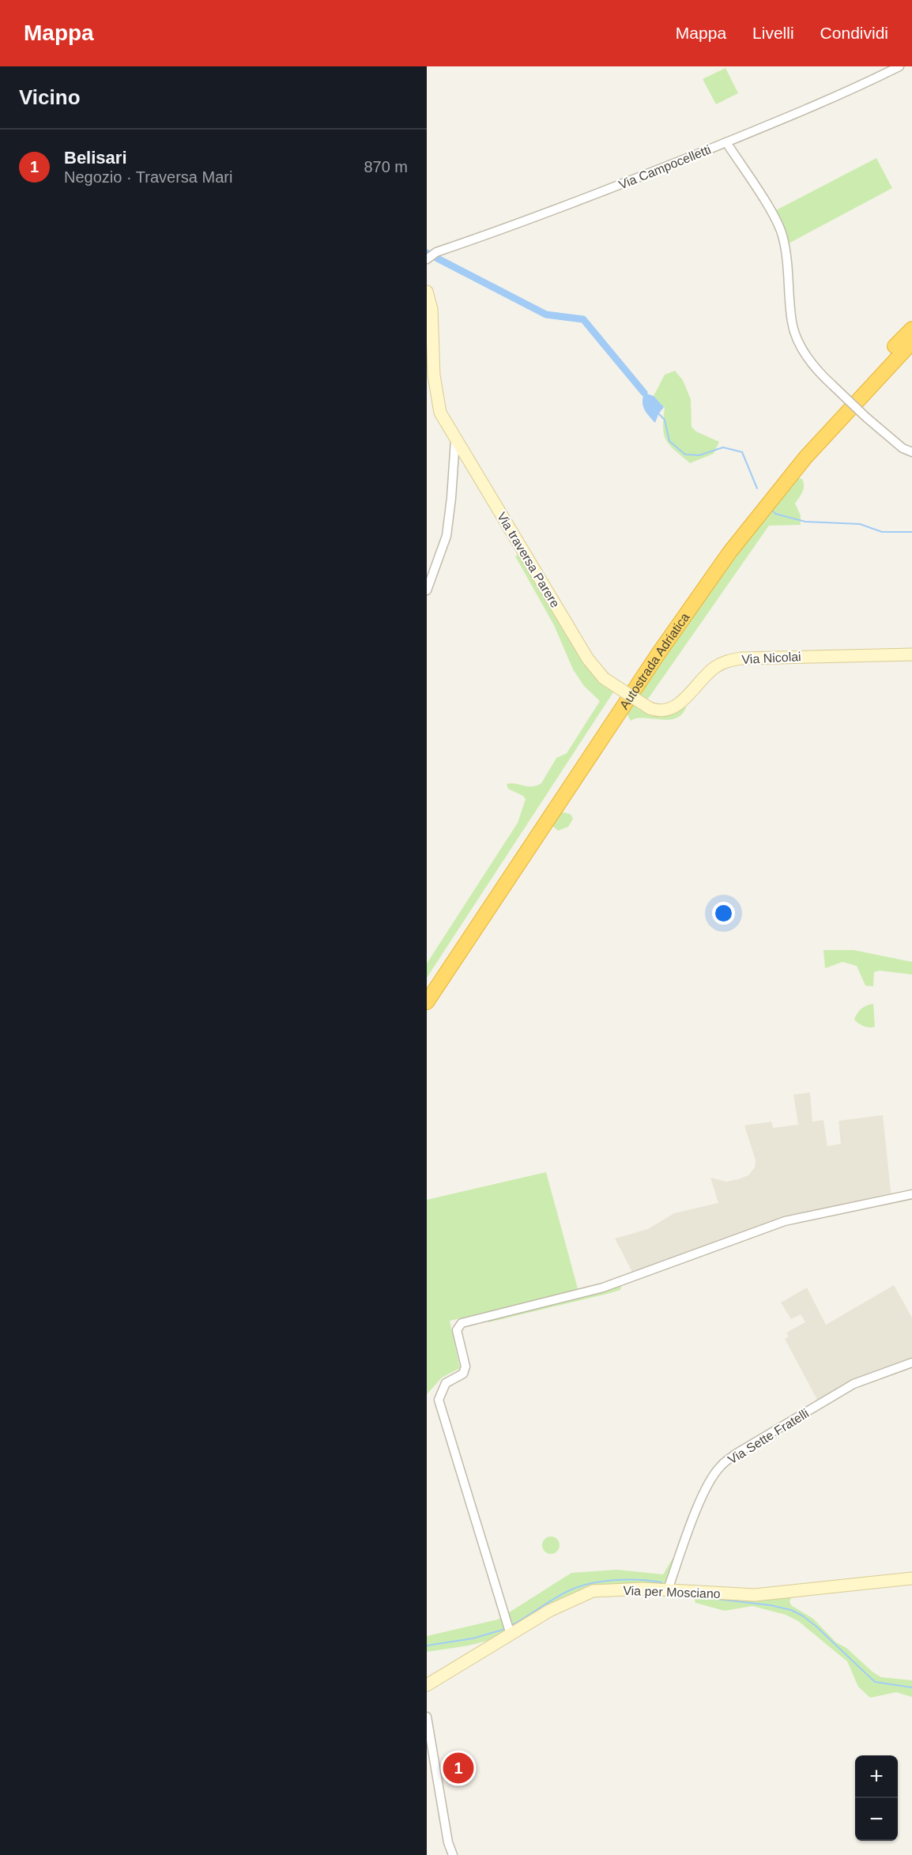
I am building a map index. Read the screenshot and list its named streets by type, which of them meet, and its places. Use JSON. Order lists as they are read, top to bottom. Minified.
{"streets":{"highway":["Autostrada Adriatica"],"street":["Via Campocelletti","Via traversa Parere","Via Nicolai","Via Sette Fratelli","Via per Mosciano"]},"crossings":[["Via traversa Parere","Via Nicolai"],["Via Sette Fratelli","Via per Mosciano"]],"page":{"header":"Mappa","nav":["Mappa","Livelli","Condividi"],"heading":"Vicino","list":[{"mark":"1","name":"Belisari","note":"Negozio · Traversa Mari","value":"870 m"}],"pins":"1","map_buttons":["+","−"]}}
